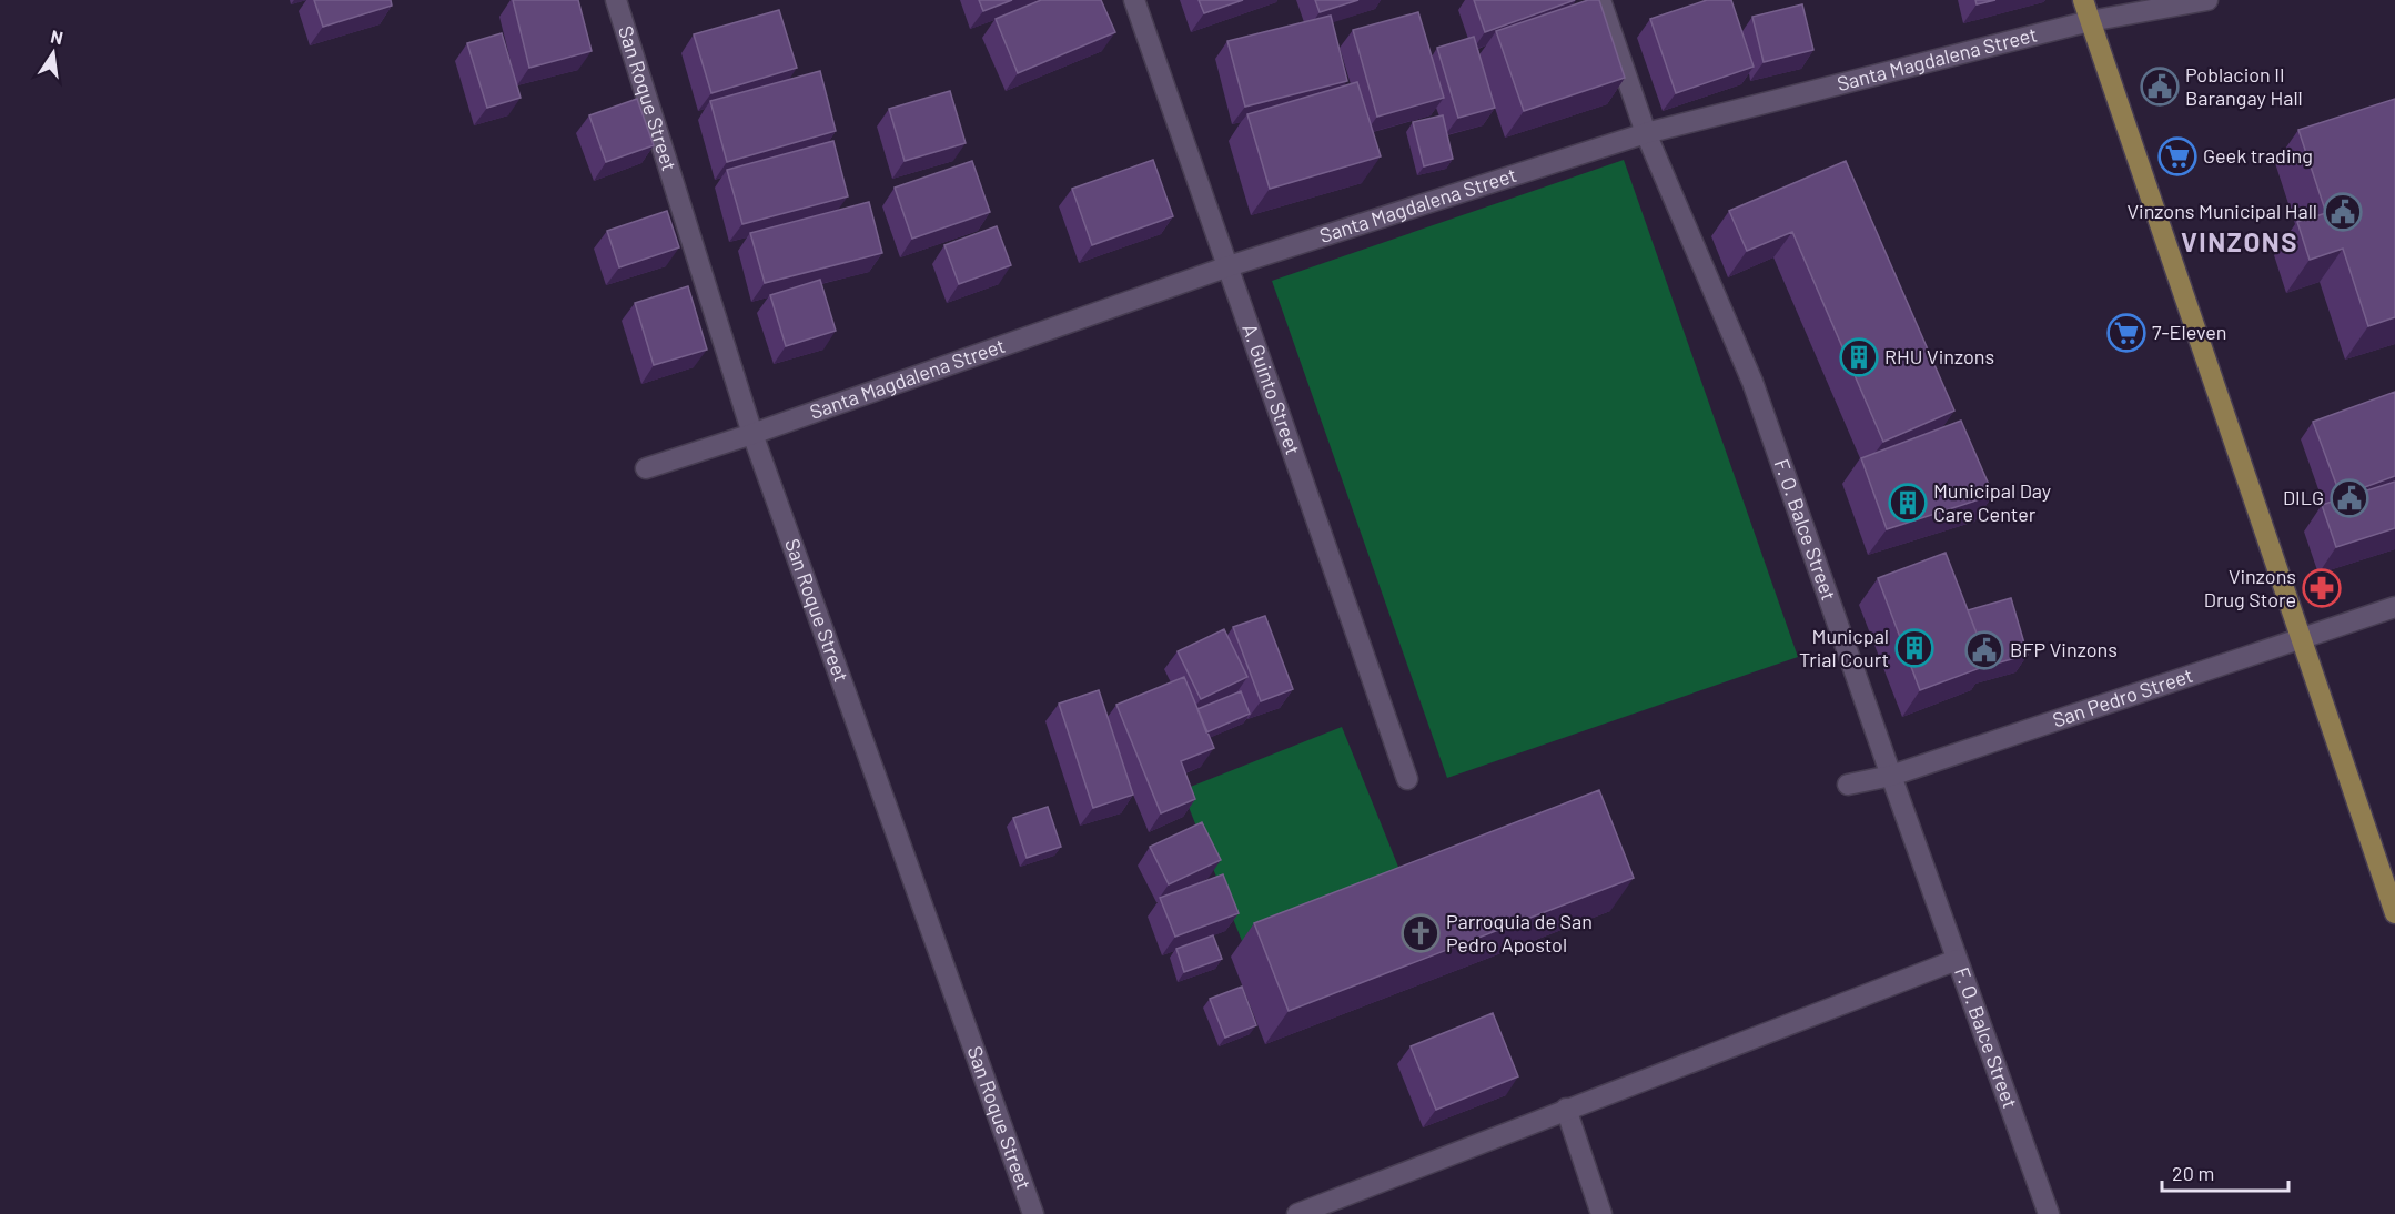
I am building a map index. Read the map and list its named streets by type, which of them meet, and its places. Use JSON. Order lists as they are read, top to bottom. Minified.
{"streets":{"street":["Santa Magdalena Street","San Roque Street","A. Guinto Street","F. O. Balce Street","San Pedro Street"]},"crossings":[["Santa Magdalena Street","San Roque Street"],["Santa Magdalena Street","A. Guinto Street"],["Santa Magdalena Street","F. O. Balce Street"],["F. O. Balce Street","San Pedro Street"]],"districts":["VINZONS"],"places":{"public building":["Poblacion II Barangay Hall","Vinzons Municipal Hall","DILG","BFP Vinzons"],"supermarket":["Geek trading","7-Eleven"],"building":["RHU Vinzons","Municipal Day Care Center","Municpal Trial Court"],"pharmacy":["Vinzons Drug Store"],"church":["Parroquia de San Pedro Apostol"]},"scale_bar":"20 m","north":"top"}
